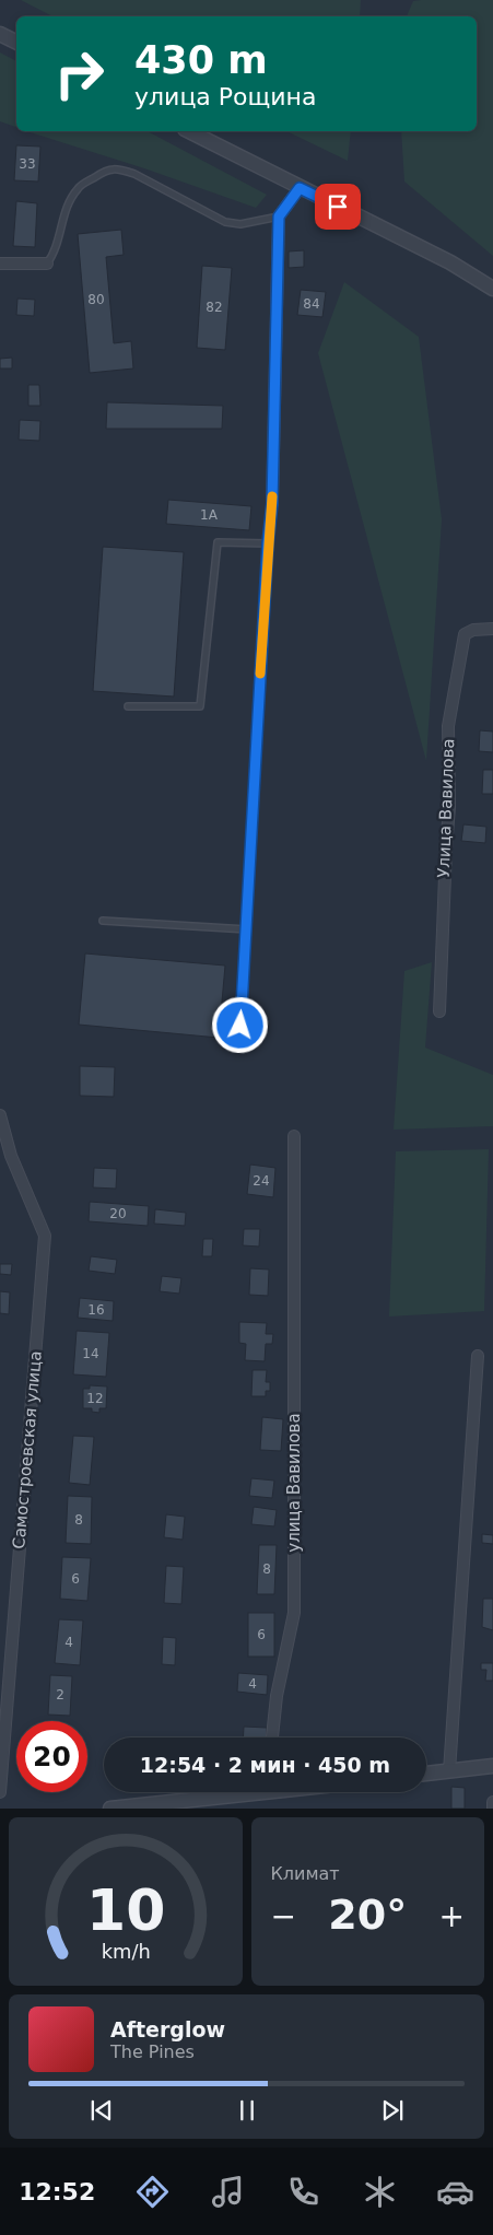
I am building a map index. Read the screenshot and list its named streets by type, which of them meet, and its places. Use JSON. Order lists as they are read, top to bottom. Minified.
{"streets":{"street":["Улица Вавилова","Самостроевская улица","улица Вавилова"]},"house_numbers":["33","80","84","82","1А","24","20","16","14","12","8","8","6","6","4","4","2"],"page":{"turn":["430 m","улица Рощина"],"limit":"20","trip":"12:54 · 2 мин · 450 m","tile":"Климат","heat":["−","20°","+"],"song":["Afterglow","The Pines"],"tabs":"12:52","gauge":["10","km/h"]}}
